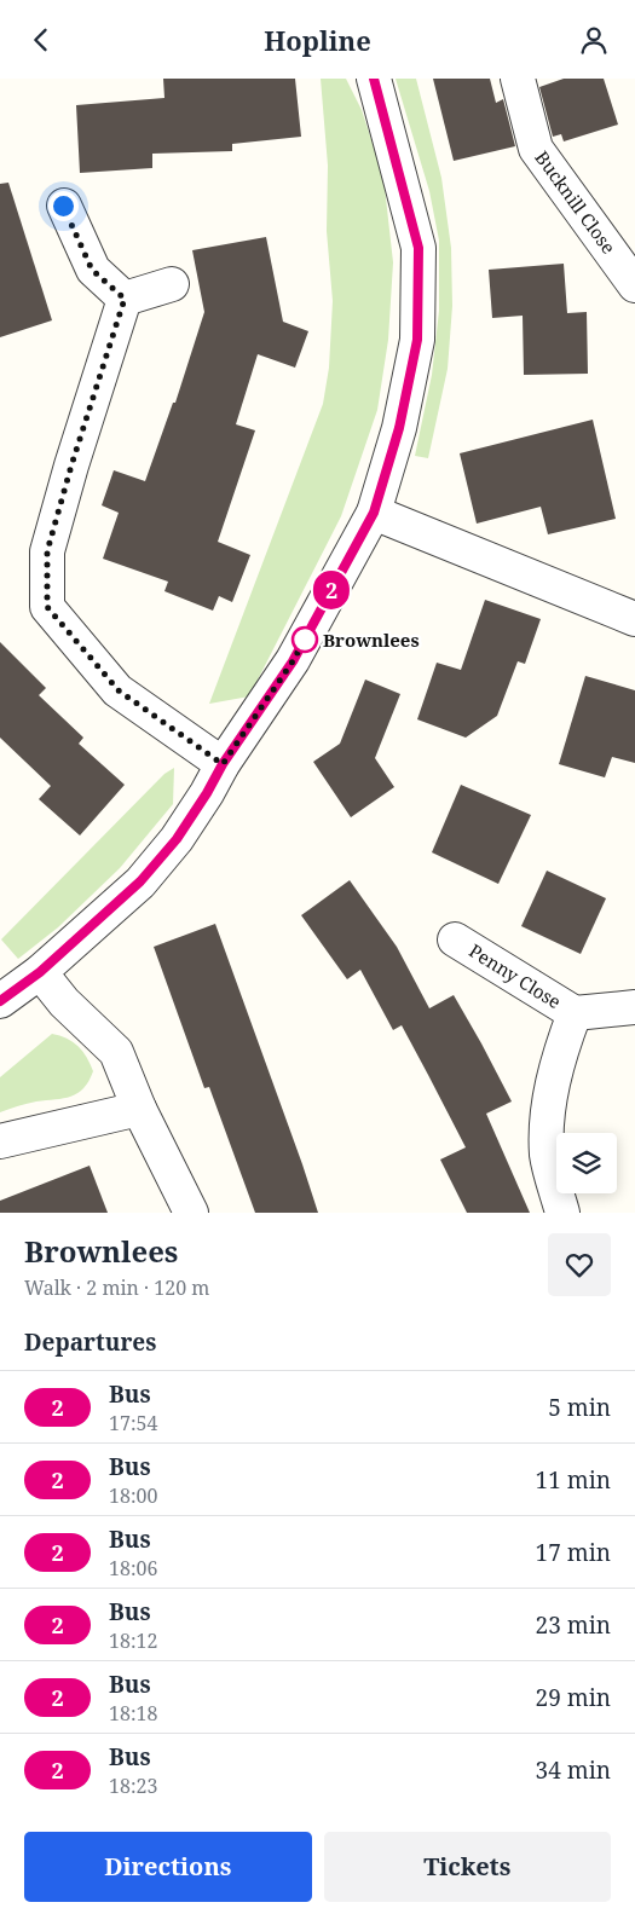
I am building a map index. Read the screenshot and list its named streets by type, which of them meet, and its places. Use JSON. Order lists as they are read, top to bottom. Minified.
{"streets":{"street":["Bucknill Close","Penny Close"]},"places":["Brownlees"],"lines":["bus line 2"],"page":{"header":"Hopline","on_map":"2","heading":[["Brownlees","Walk · 2 min · 120 m"],"Departures"],"list":[{"mark":"2","name":"Bus","note":"17:54","value":"5 min"},{"mark":"2","name":"Bus","note":"18:00","value":"11 min"},{"mark":"2","name":"Bus","note":"18:06","value":"17 min"},{"mark":"2","name":"Bus","note":"18:12","value":"23 min"},{"mark":"2","name":"Bus","note":"18:18","value":"29 min"},{"mark":"2","name":"Bus","note":"18:23","value":"34 min"}],"buttons":["Directions","Tickets"]}}
